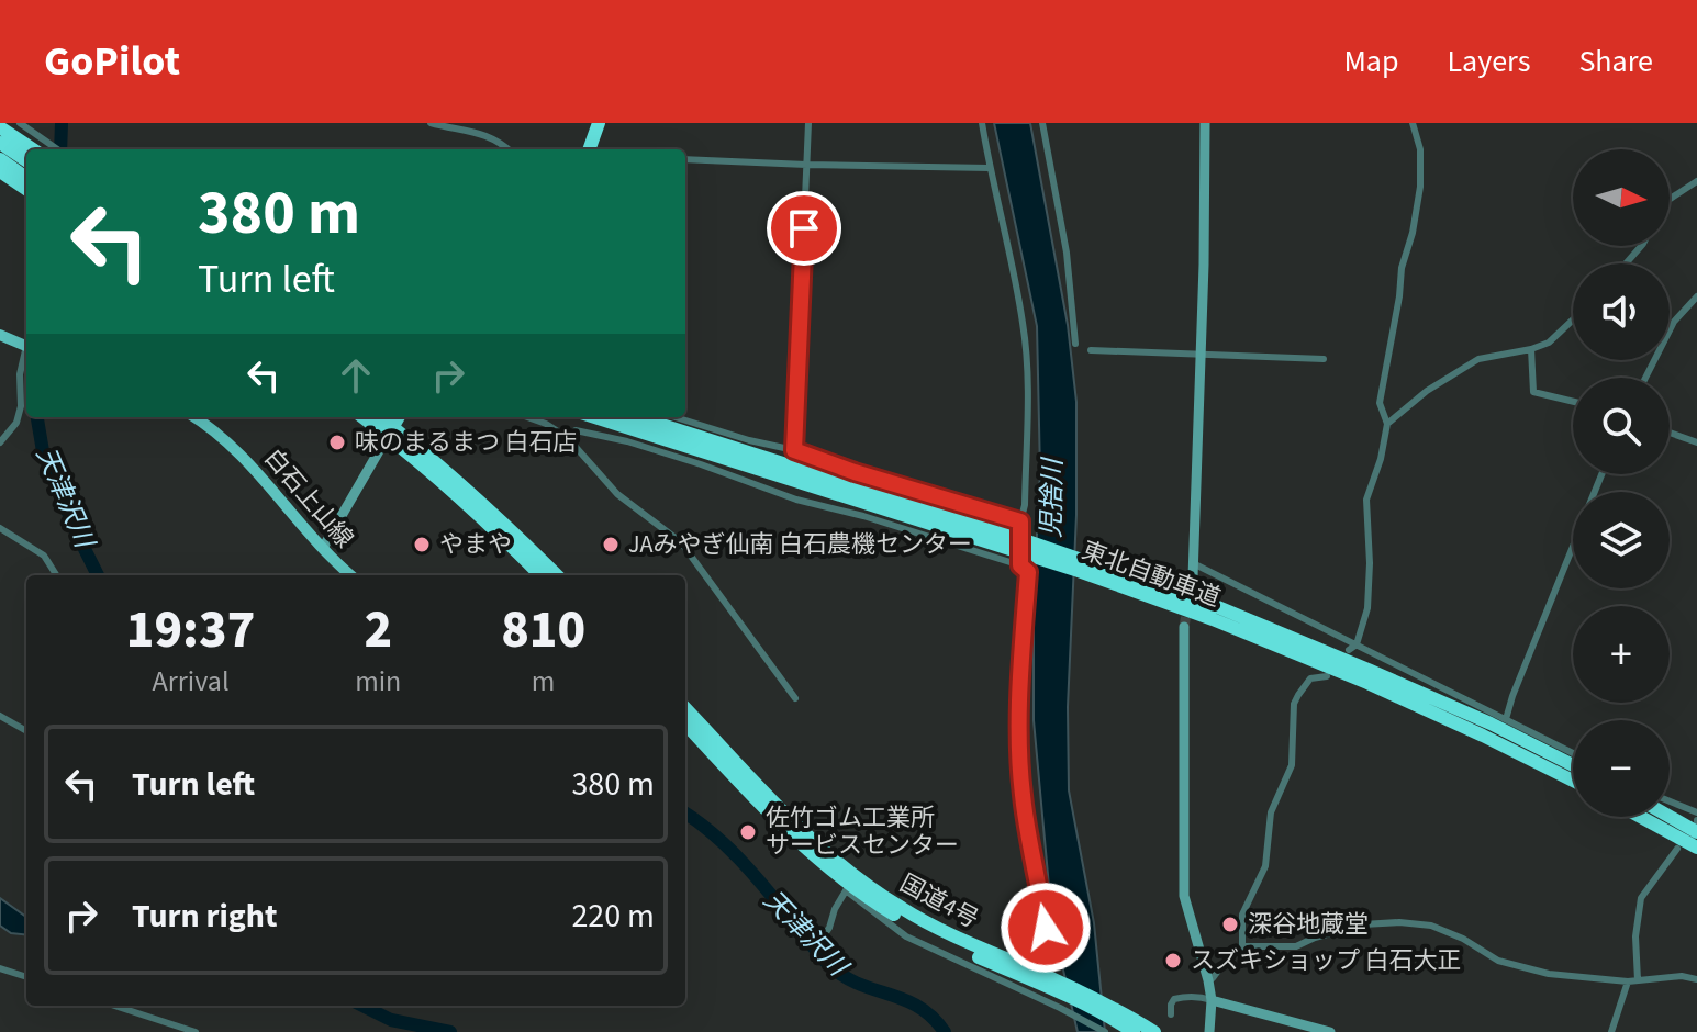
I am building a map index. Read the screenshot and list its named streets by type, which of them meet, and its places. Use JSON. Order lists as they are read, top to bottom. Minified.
{"streets":{"highway":["東北自動車道","国道4号"],"main road":["白石上山線"]},"water":["天津沢川","児捨川"],"places":["味のまるまつ 白石店","やまや","JAみやぎ仙南 白石農機センター","佐竹ゴム工業所 サービスセンター","深谷地蔵堂","スズキショップ 白石大正"],"north":"right","page":{"header":"GoPilot","nav":["Map","Layers","Share"],"map_buttons":["+","−"],"turn":["380 m","Turn left"],"eta":["19:37","Arrival","2","min","810","m"],"list":[{"name":"Turn left","value":"380 m"},{"name":"Turn right","value":"220 m"}]}}
